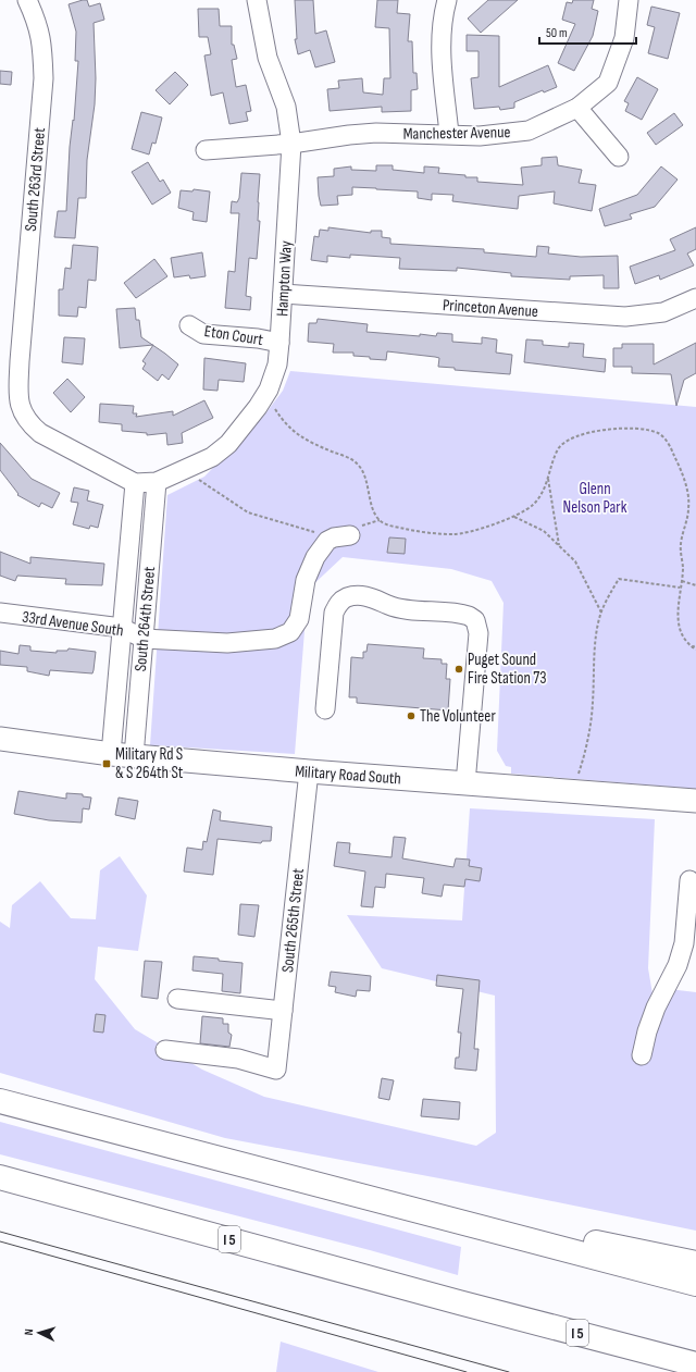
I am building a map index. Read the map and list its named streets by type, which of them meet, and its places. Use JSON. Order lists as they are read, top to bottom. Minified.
{"streets":{"highway":["I 5"],"main road":["Military Road South"],"street":["Manchester Avenue","South 263rd Street","Hampton Way","Princeton Avenue","Eton Court","South 264th Street","33rd Avenue South","South 265th Street"]},"crossings":[["Manchester Avenue","Hampton Way"],["South 263rd Street","Hampton Way"],["South 263rd Street","South 264th Street"],["Hampton Way","Princeton Avenue"],["Hampton Way","Eton Court"],["Hampton Way","South 264th Street"],["South 264th Street","33rd Avenue South"],["South 264th Street","Military Road South"],["Military Road South","South 265th Street"]],"parks":["Glenn Nelson Park"],"places":{"other":["Puget Sound Fire Station 73","The Volunteer"],"transit":["Military Rd S & S 264th St"]},"scale_bar":"50 m","north":"left"}
